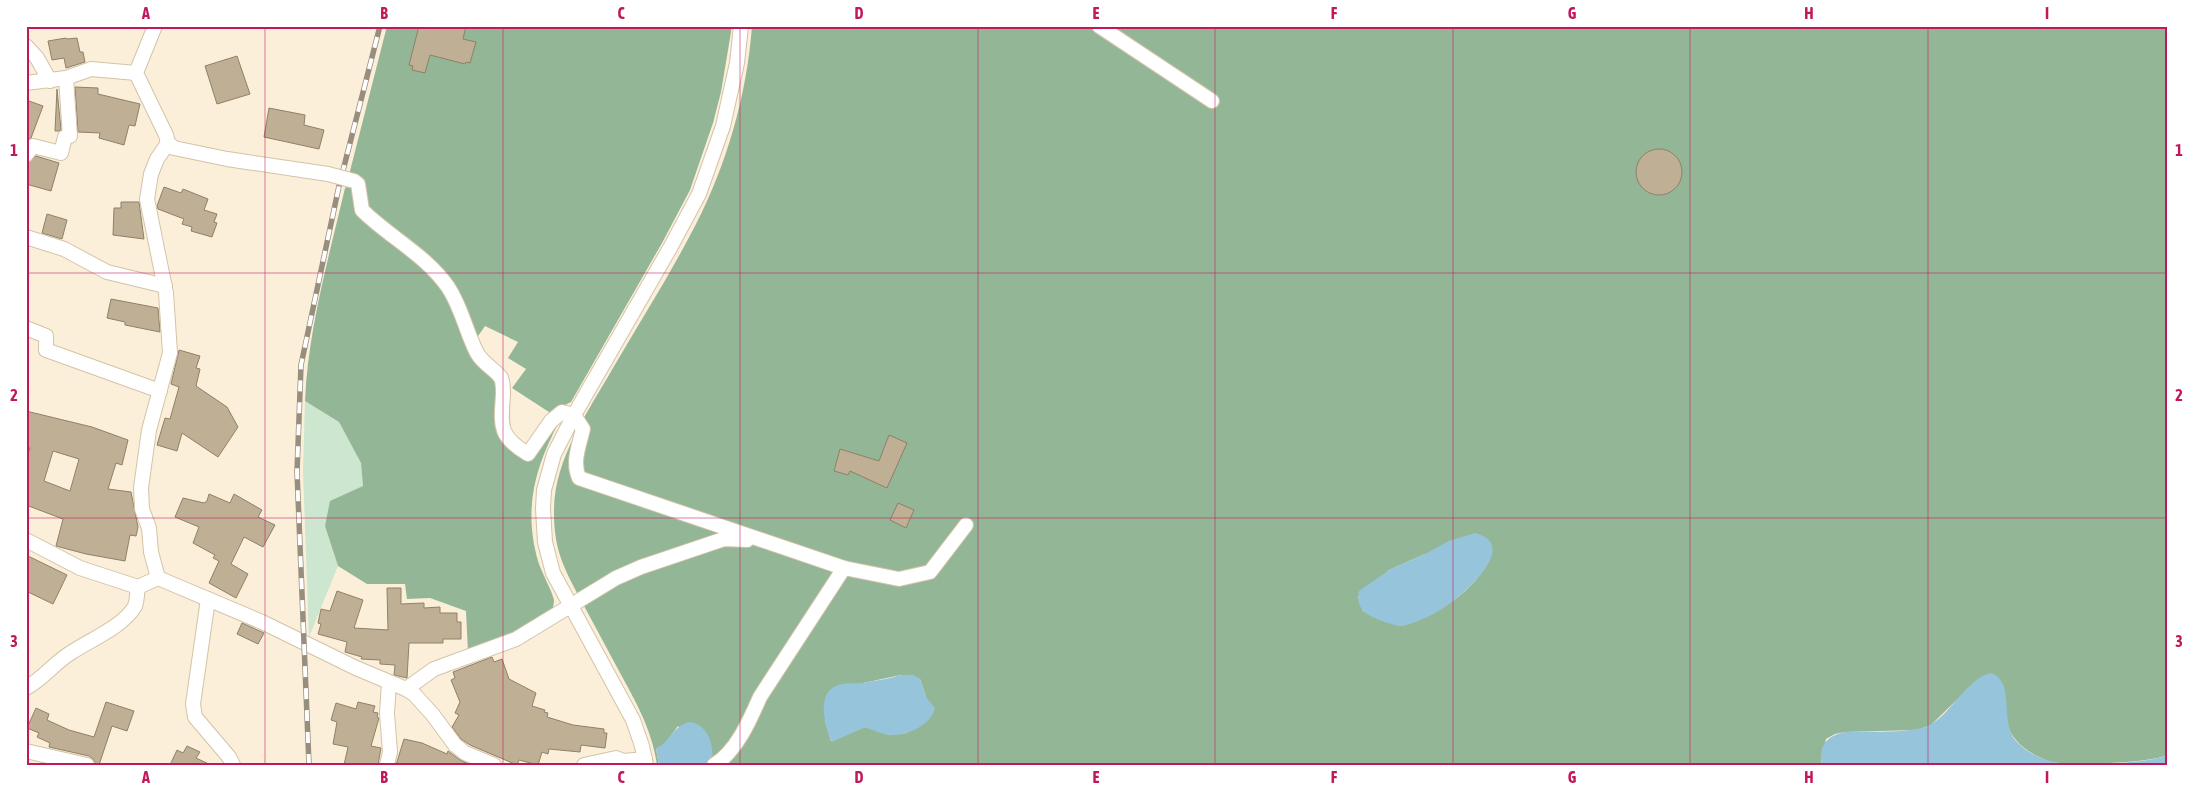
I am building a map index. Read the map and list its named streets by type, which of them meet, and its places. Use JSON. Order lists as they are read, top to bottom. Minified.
{"grid":{"columns":["A","B","C","D","E","F","G","H","I"],"rows":["1","2","3"]}}
